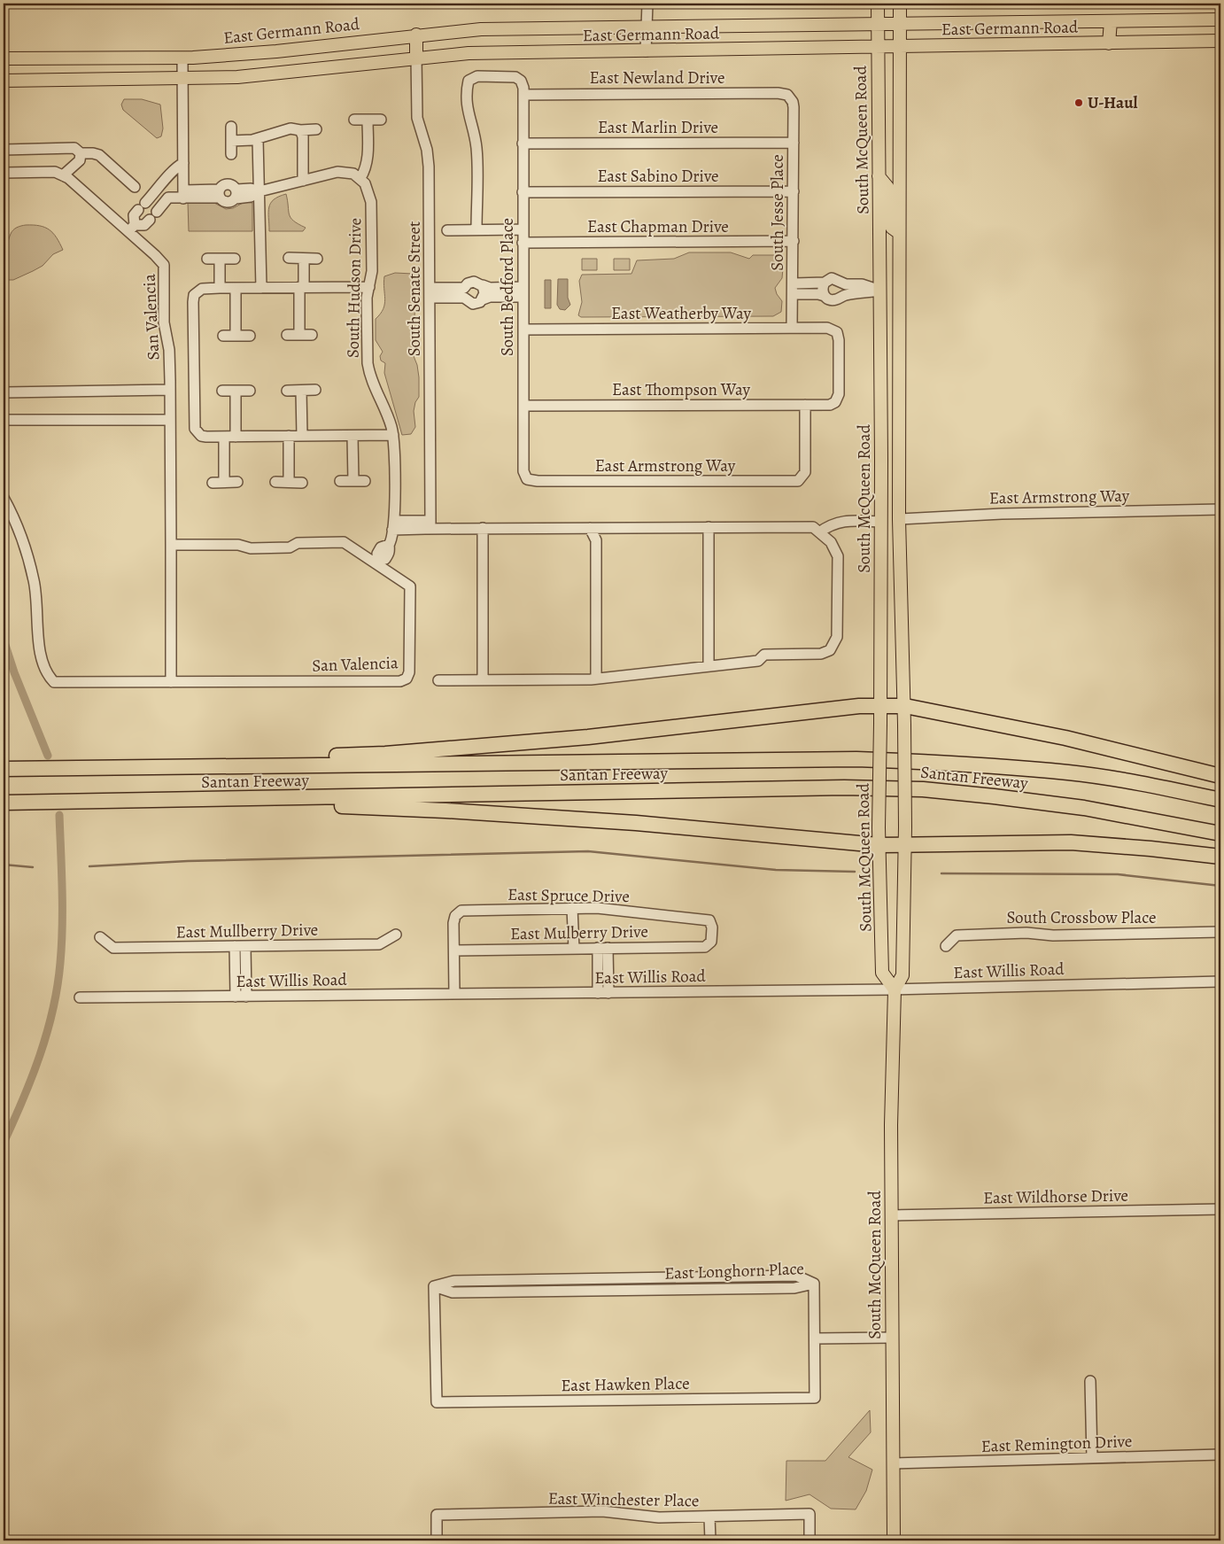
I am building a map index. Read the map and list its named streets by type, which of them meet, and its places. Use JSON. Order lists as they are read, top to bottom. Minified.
{"streets":{"highway":["Santan Freeway"],"main road":["East Germann Road","South McQueen Road"],"street":["East Newland Drive","East Marlin Drive","East Sabino Drive","South Jesse Place","East Chapman Drive","South Bedford Place","South Hudson Drive","South Senate Street","East Weatherby Way","San Valencia","East Thompson Way","East Armstrong Way","East Spruce Drive","South Crossbow Place","East Mullberry Drive","East Mulberry Drive","East Willis Road","East Wildhorse Drive","East Longhorn Place","East Hawken Place","East Remington Drive","East Winchester Place"]},"crossings":[["East Germann Road","South McQueen Road"],["East Germann Road","South Senate Street"],["East Newland Drive","South Jesse Place"],["East Newland Drive","South Bedford Place"],["East Marlin Drive","South Jesse Place"],["East Marlin Drive","South Bedford Place"],["South McQueen Road","East Armstrong Way"],["South McQueen Road","East Willis Road"],["South McQueen Road","East Wildhorse Drive"],["South McQueen Road","East Remington Drive"],["East Sabino Drive","South Jesse Place"],["East Sabino Drive","South Bedford Place"],["South Jesse Place","East Chapman Drive"],["South Jesse Place","East Weatherby Way"],["East Chapman Drive","South Bedford Place"],["South Bedford Place","East Weatherby Way"],["South Bedford Place","East Thompson Way"],["South Bedford Place","East Armstrong Way"],["East Weatherby Way","East Thompson Way"],["East Thompson Way","East Armstrong Way"],["East Spruce Drive","East Mulberry Drive"],["East Longhorn Place","East Hawken Place"]],"places":["U-Haul"]}
